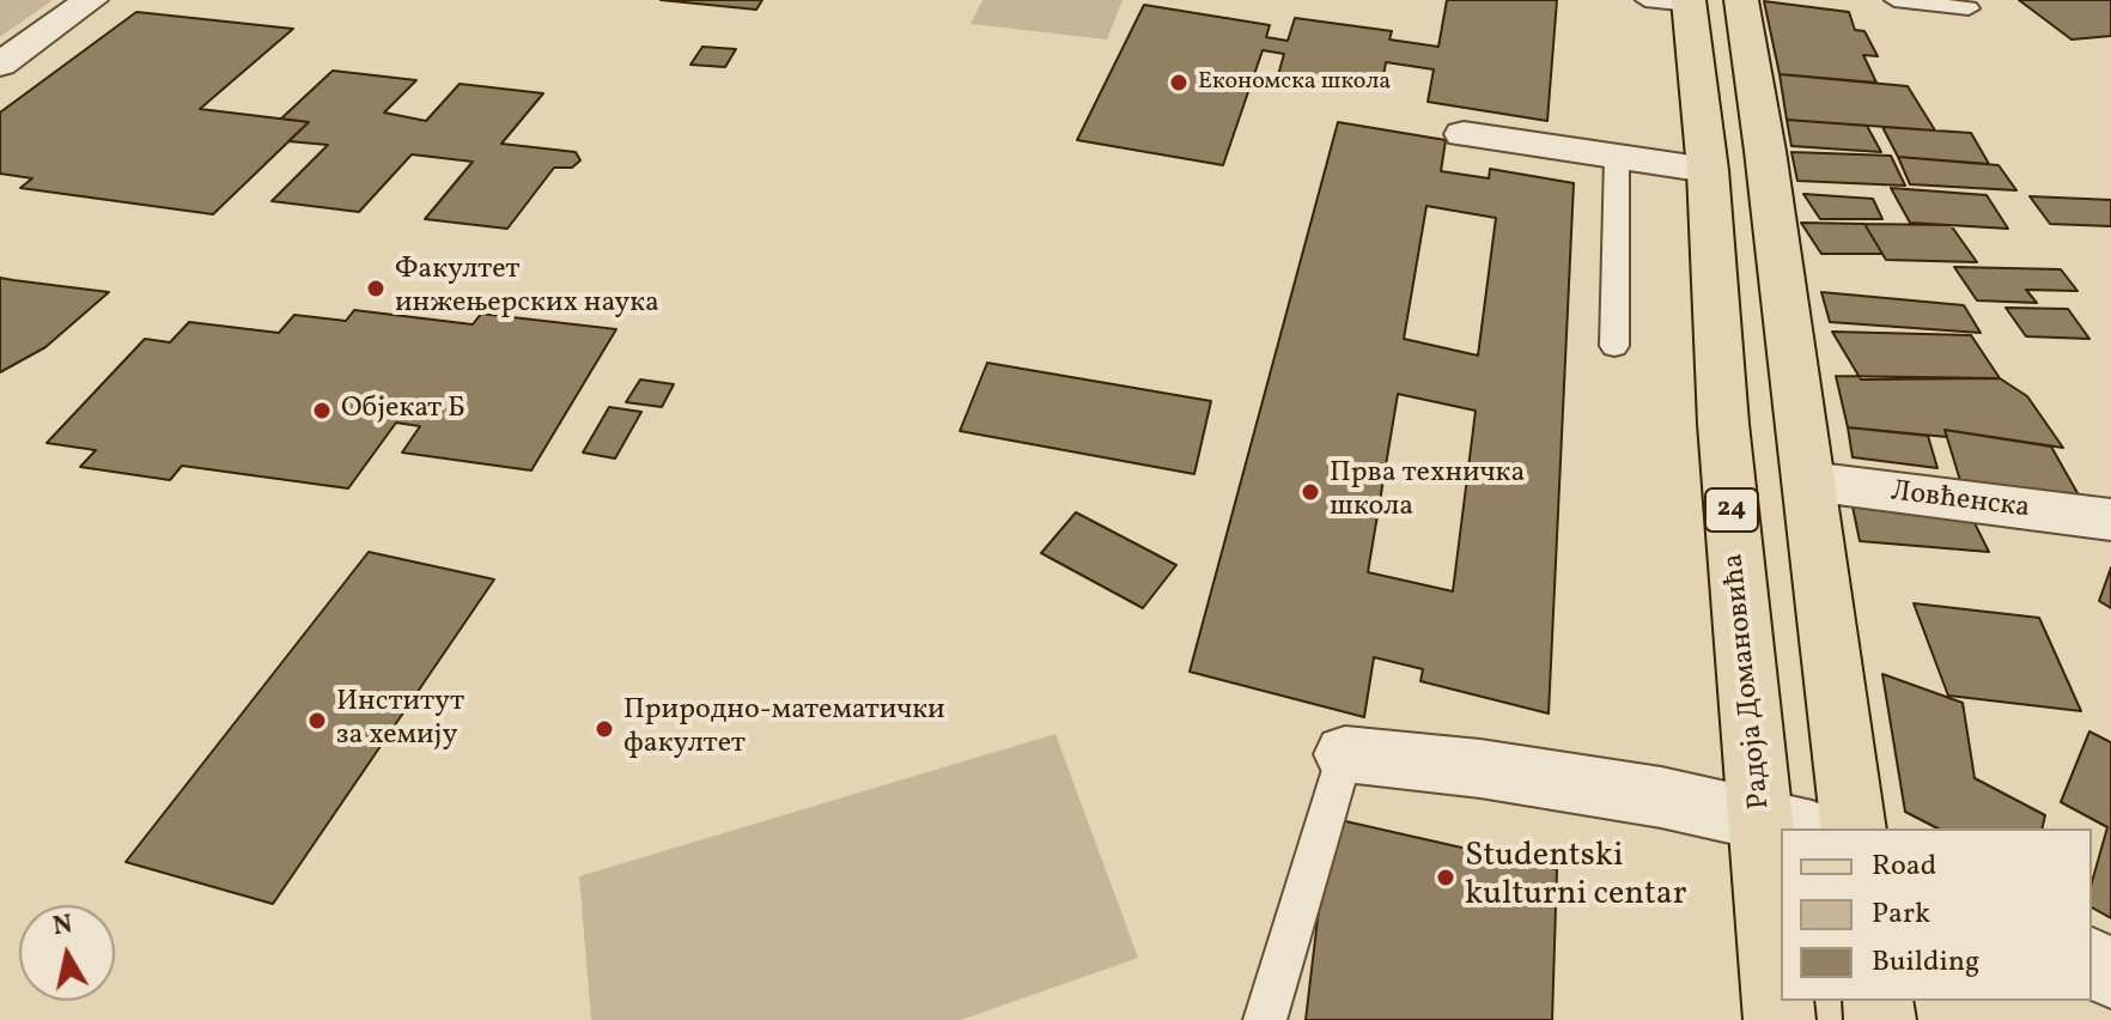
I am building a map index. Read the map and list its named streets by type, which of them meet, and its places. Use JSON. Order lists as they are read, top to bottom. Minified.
{"streets":{"main road":["24","Радоја Домановића"],"street":["Ловћенска"]},"places":["Економска школа","Факултет инжењерских наука","Објекат Б","Прва техничка школа","Институт за хемију","Природно-математички факултет","Studentski kulturni centar"],"legend":["Road","Park","Building"],"north":"top"}
